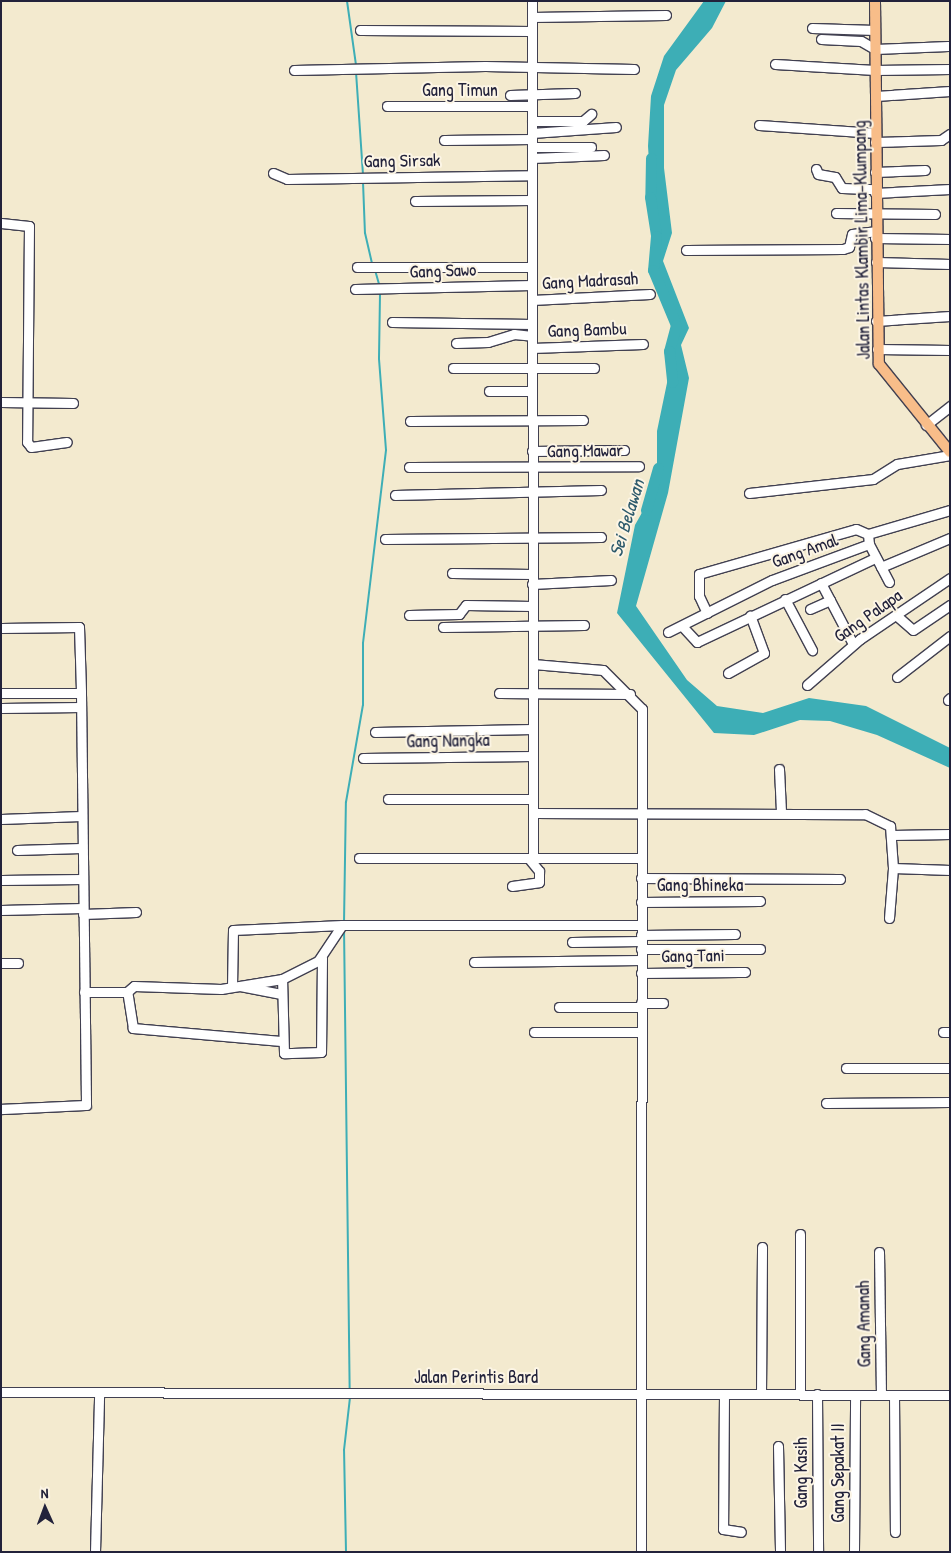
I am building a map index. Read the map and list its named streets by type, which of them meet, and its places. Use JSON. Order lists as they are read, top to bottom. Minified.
{"streets":{"main road":["Jalan Lintas Klambir Lima–Klumpang"],"street":["Gang Timun","Gang Sirsak","Gang Sawo","Gang Madrasah","Gang Bambu","Gang Mawar","Gang Amal","Gang Palapa","Gang Nangka","Gang Bhineka","Gang Tani","Gang Amanah","Jalan Perintis Bard","Gang Kasih","Gang Sepakat II"]},"crossings":[["Gang Amanah","Jalan Perintis Bard"],["Jalan Perintis Bard","Gang Kasih"],["Jalan Perintis Bard","Gang Sepakat II"]],"water":["Sei Belawan"],"north":"top"}
